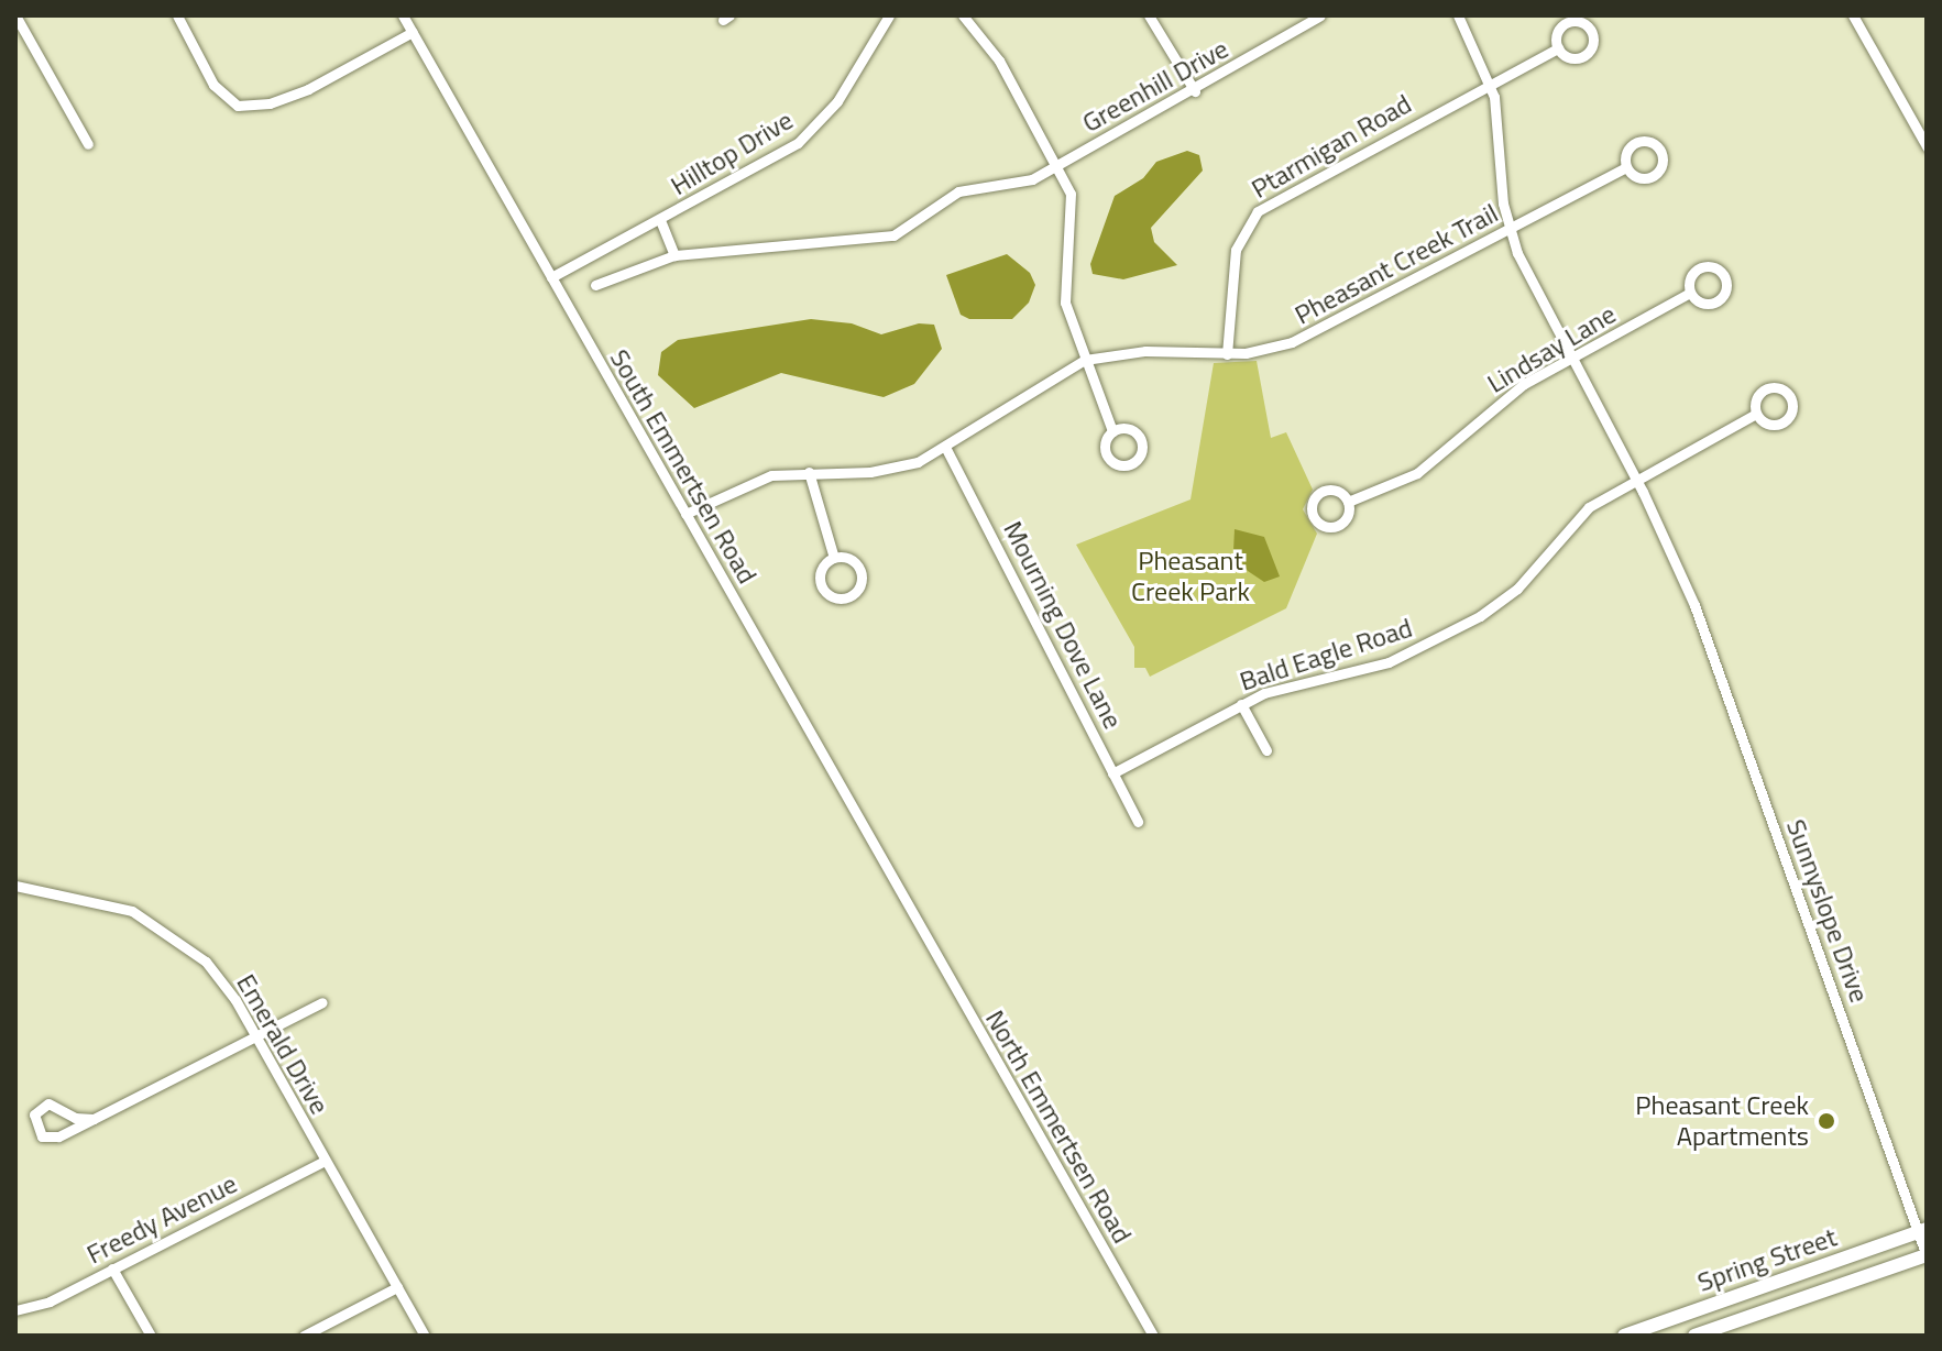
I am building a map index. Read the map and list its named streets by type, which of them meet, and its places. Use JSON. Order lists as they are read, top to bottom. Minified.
{"streets":{"main road":["Spring Street"],"street":["Greenhill Drive","Ptarmigan Road","Hilltop Drive","Pheasant Creek Trail","Lindsay Lane","South Emmertsen Road","Mourning Dove Lane","Bald Eagle Road","Sunnyslope Drive","Emerald Drive","North Emmertsen Road","Freedy Avenue"]},"crossings":[["Ptarmigan Road","Pheasant Creek Trail"],["Ptarmigan Road","Sunnyslope Drive"],["Hilltop Drive","South Emmertsen Road"],["Pheasant Creek Trail","South Emmertsen Road"],["Pheasant Creek Trail","Mourning Dove Lane"],["Pheasant Creek Trail","Sunnyslope Drive"],["Lindsay Lane","Sunnyslope Drive"],["South Emmertsen Road","North Emmertsen Road"],["Mourning Dove Lane","Bald Eagle Road"],["Bald Eagle Road","Sunnyslope Drive"],["Sunnyslope Drive","Spring Street"],["Emerald Drive","Freedy Avenue"]],"parks":["Pheasant Creek Park"],"places":["Pheasant Creek Apartments"]}
